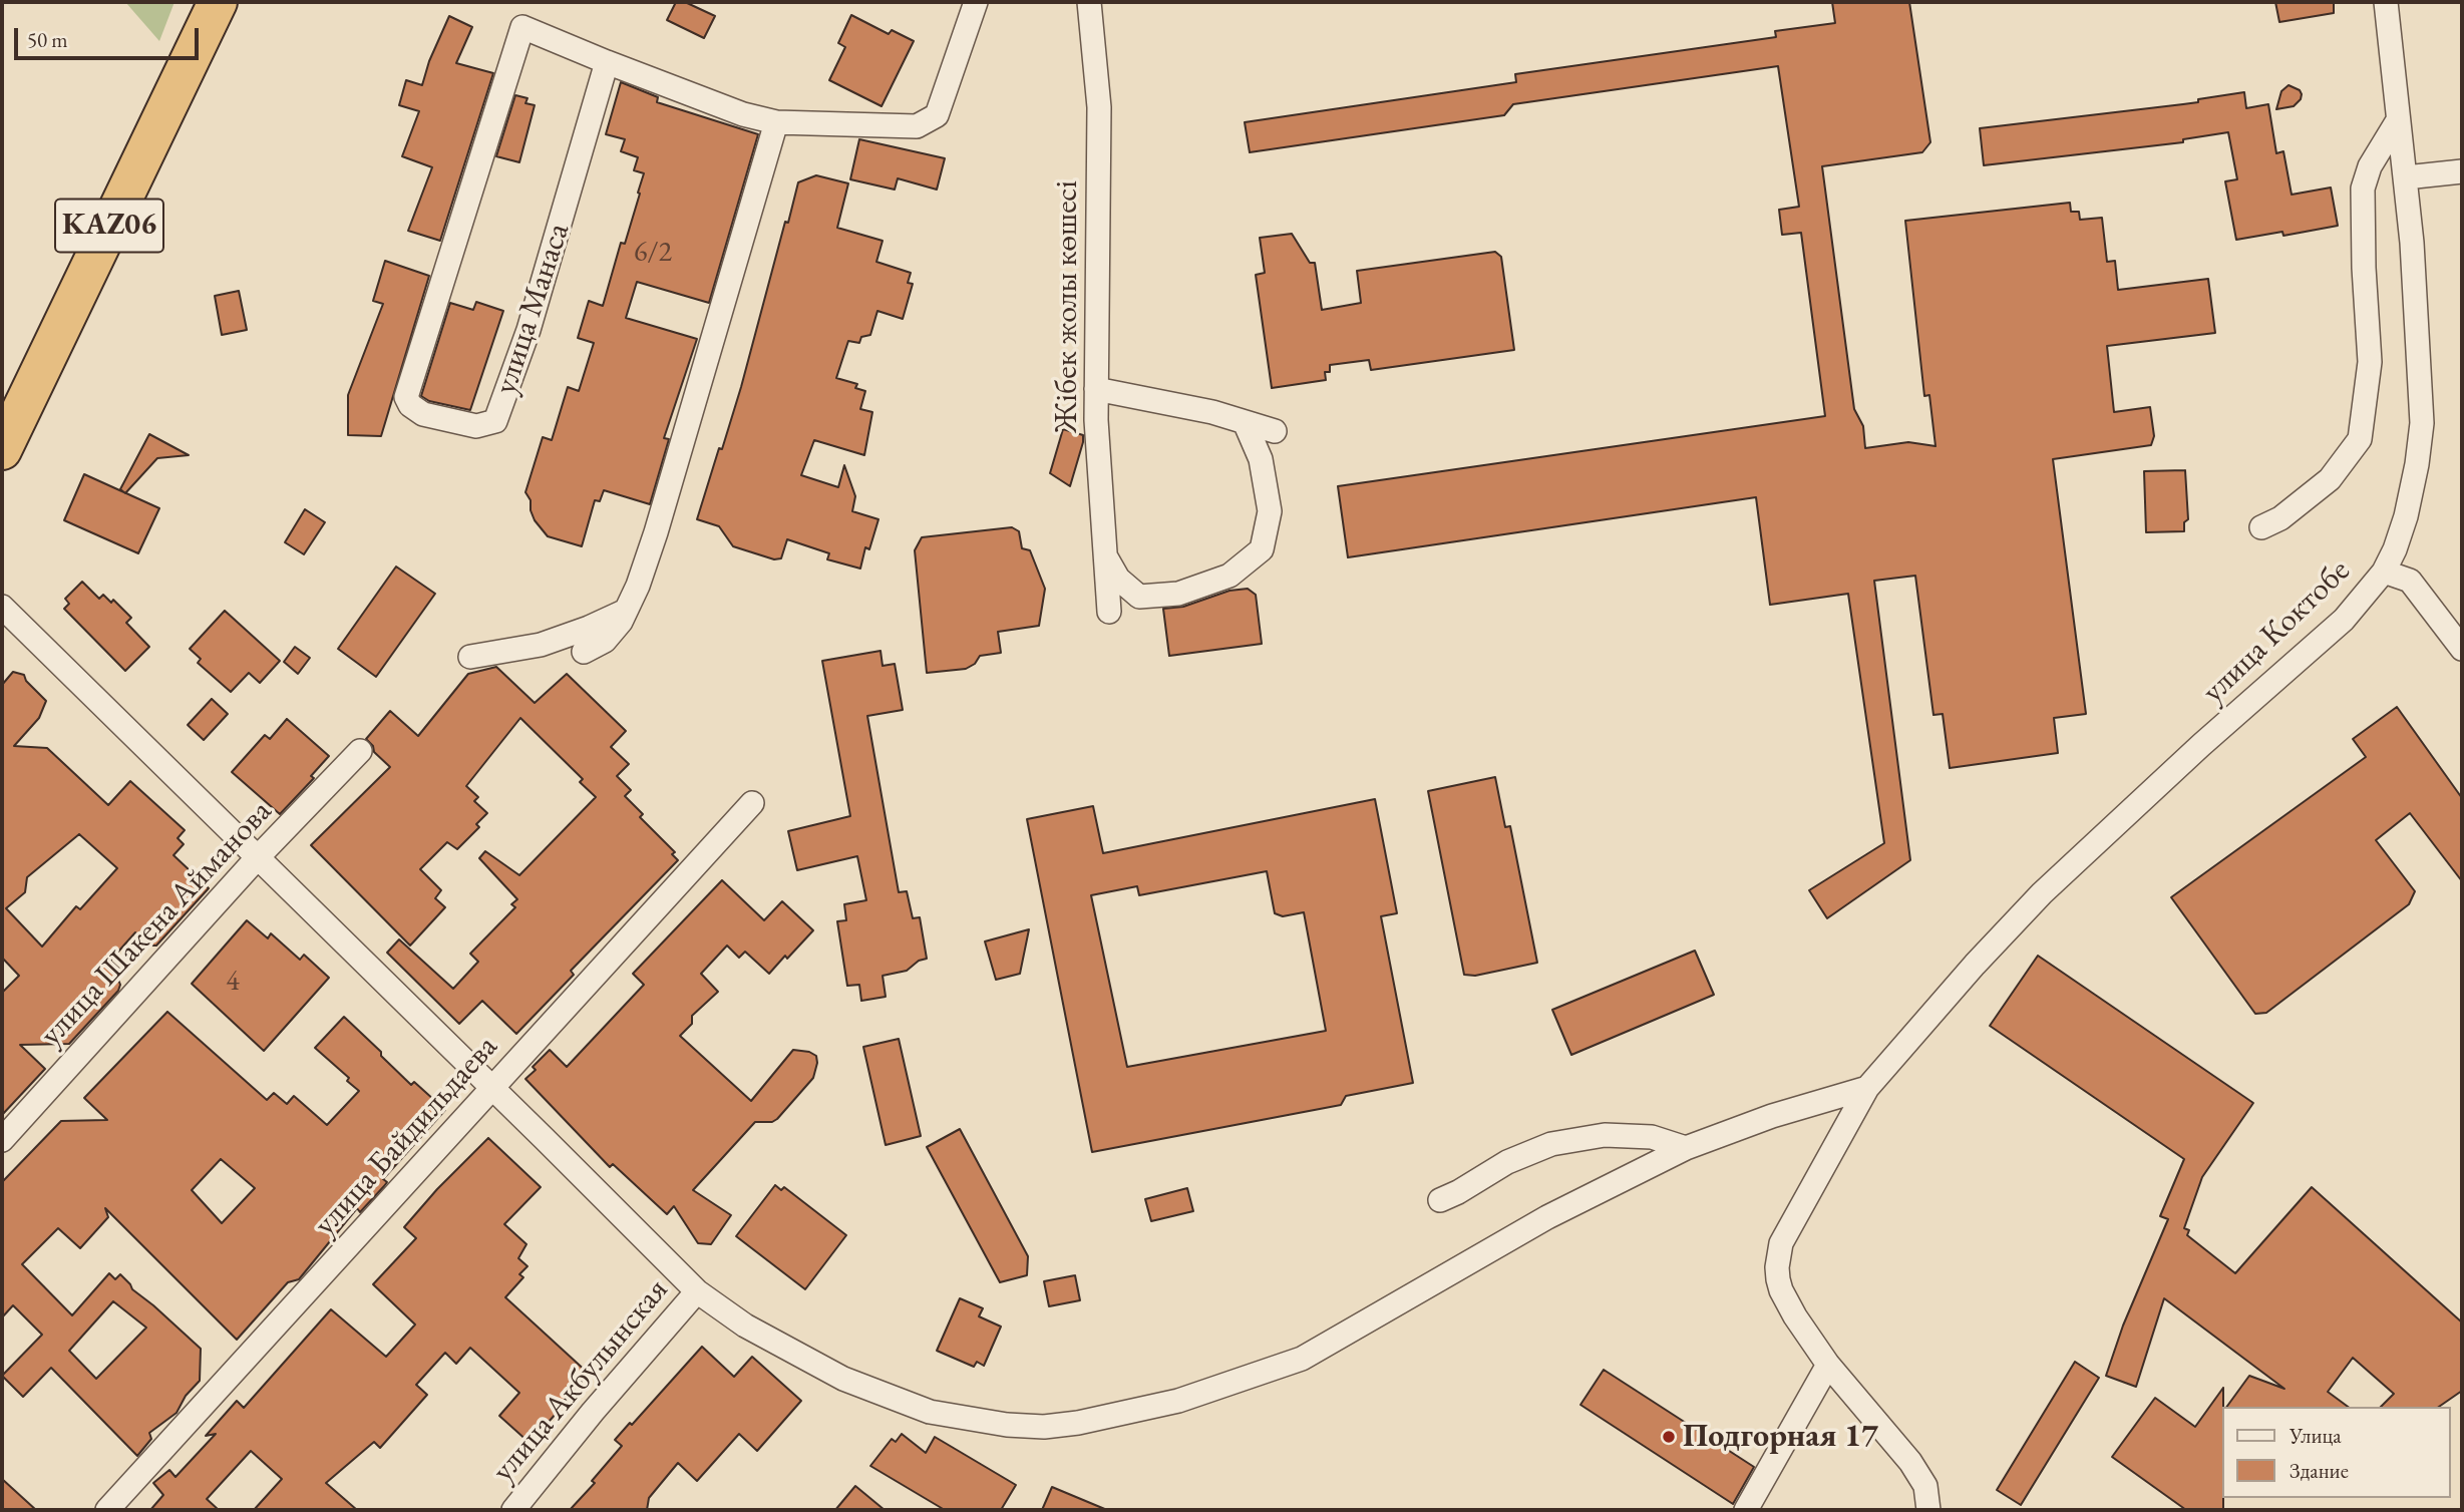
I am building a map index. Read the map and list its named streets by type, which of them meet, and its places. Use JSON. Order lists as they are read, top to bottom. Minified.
{"streets":{"highway":["KAZ06"],"street":["Жібек жолы көшесі","улица Манаса","улица Коктобе","улица Шакена Айманова","улица Байдильдаева","улица Акбулынская"]},"places":["Подгорная 17"],"house_numbers":["6/2","4"],"legend":["Улица","Здание"],"scale_bar":"50 m"}
